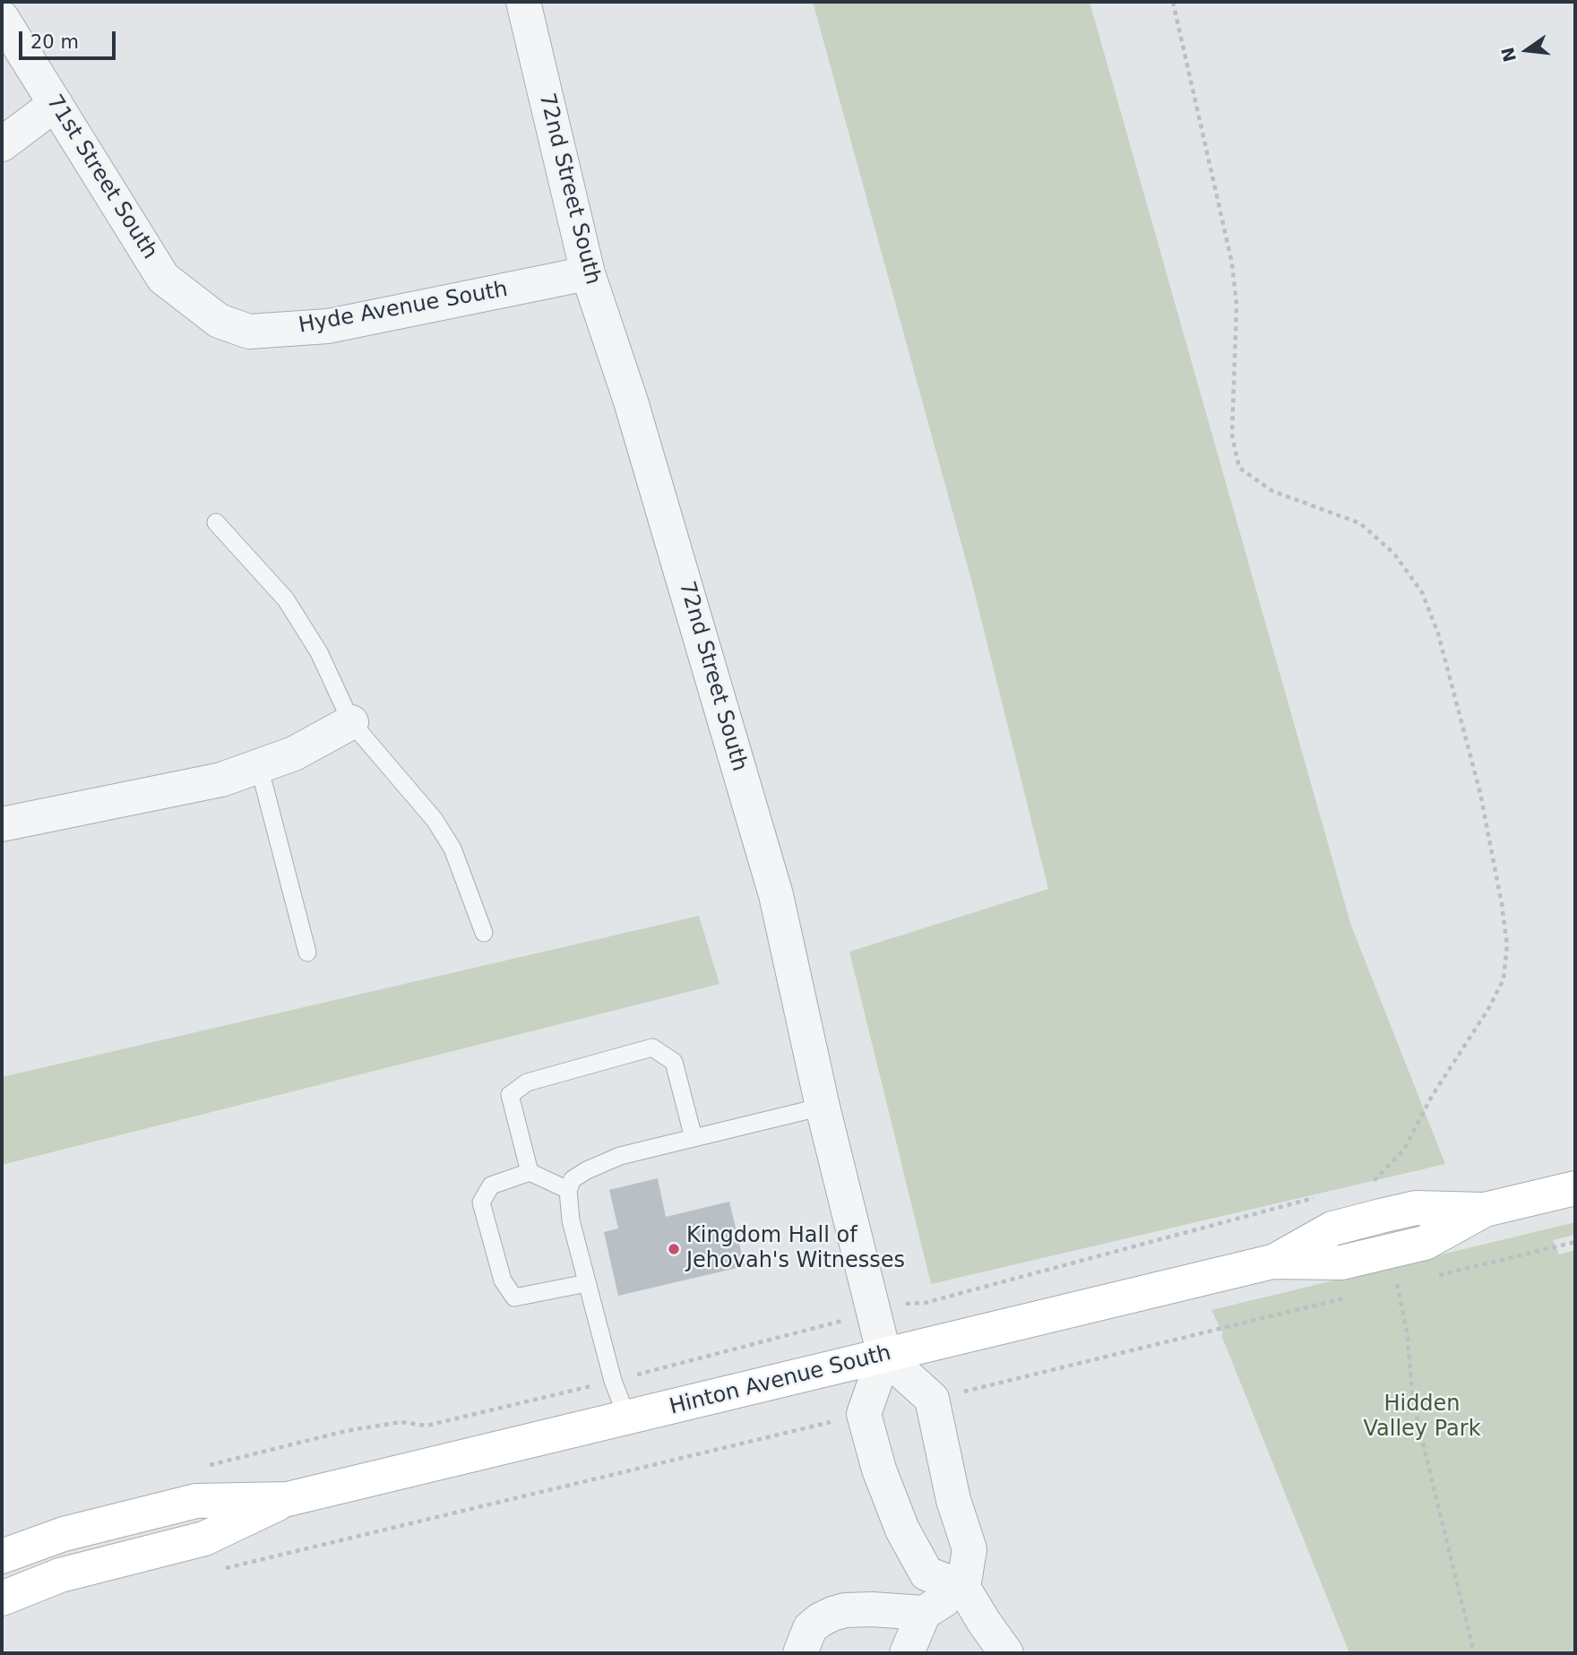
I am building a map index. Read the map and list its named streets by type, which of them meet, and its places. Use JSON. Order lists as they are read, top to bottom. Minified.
{"streets":{"main road":["Hinton Avenue South"],"street":["71st Street South","72nd Street South","Hyde Avenue South"]},"crossings":[["71st Street South","Hyde Avenue South"],["72nd Street South","Hyde Avenue South"],["72nd Street South","Hinton Avenue South"]],"parks":["Hidden Valley Park"],"places":["Kingdom Hall of Jehovah's Witnesses"],"scale_bar":"20 m","north":"left"}
